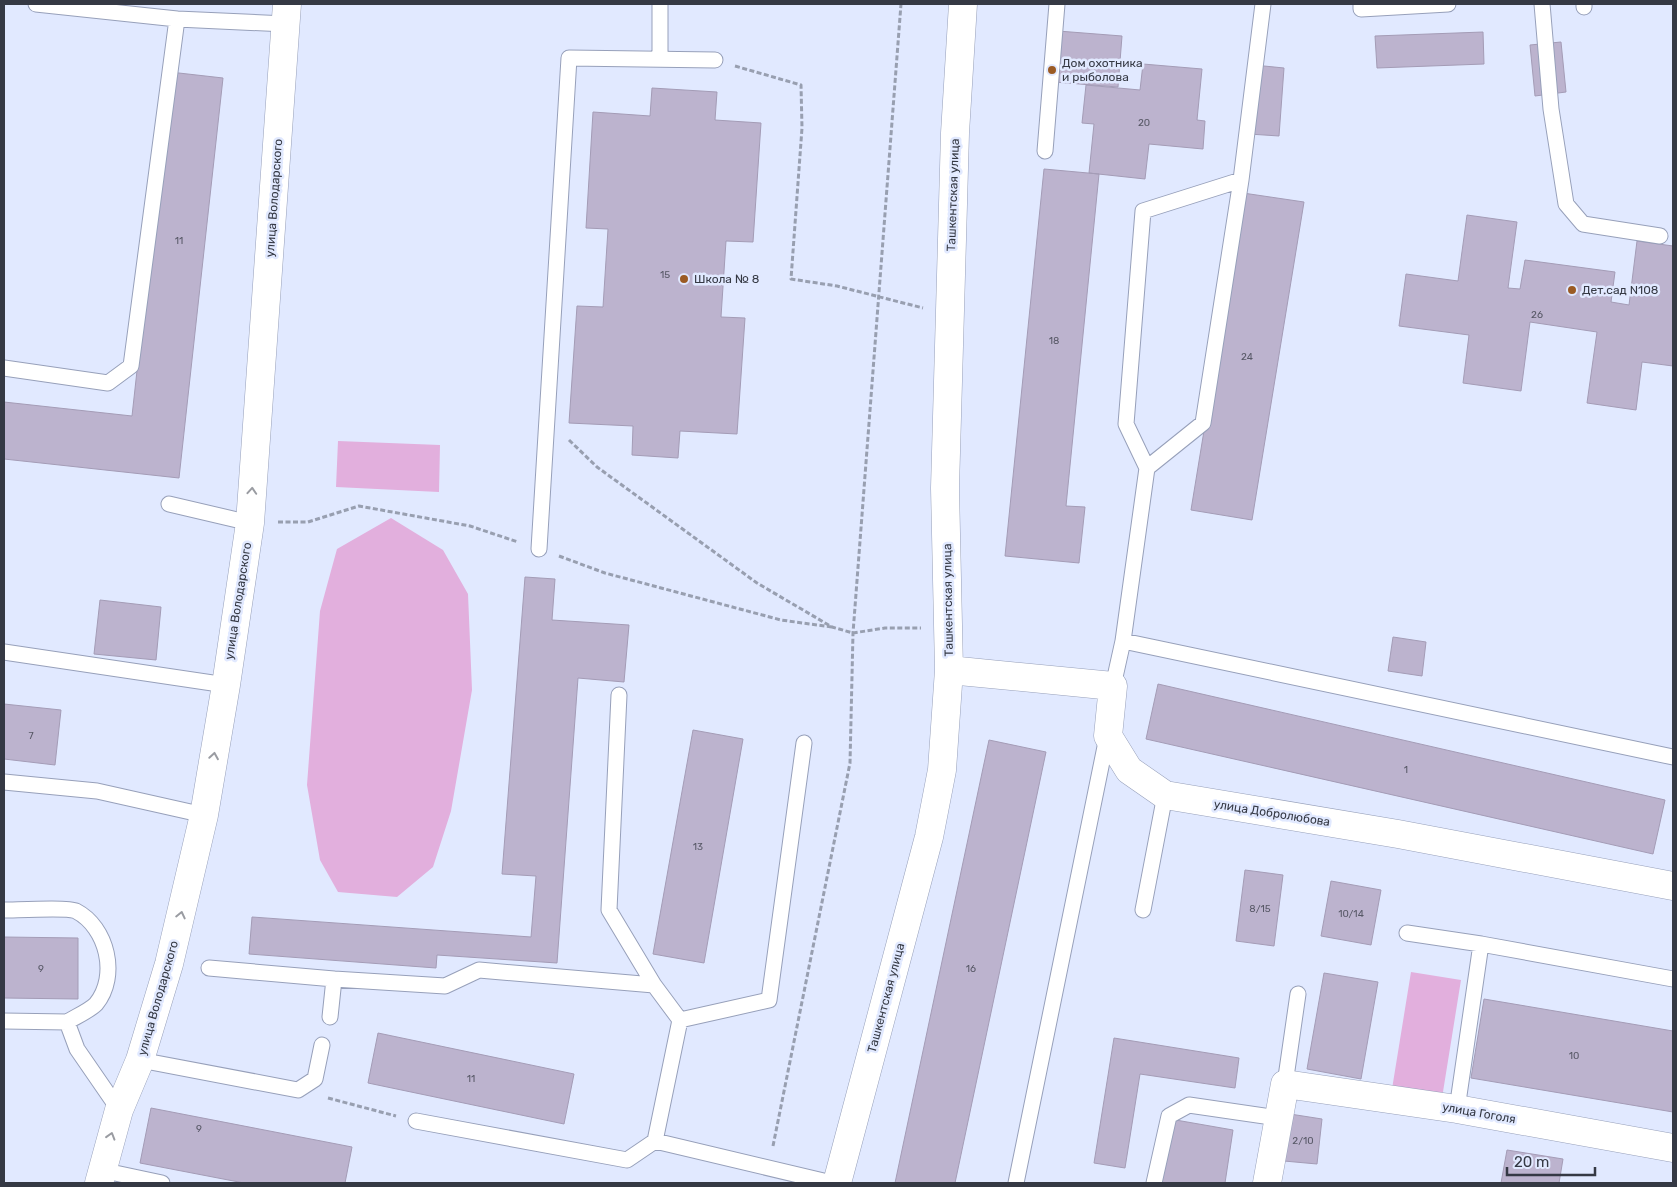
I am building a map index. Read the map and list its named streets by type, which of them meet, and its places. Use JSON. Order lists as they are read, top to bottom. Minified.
{"streets":{"street":["Ташкентская улица","улица Володарского","улица Добролюбова","улица Гоголя"]},"one_way":["улица Володарского"],"places":["Дом охотника и рыболова","Школа № 8","Дет.сад N108"],"house_numbers":["20","11","15","26","18","24","7","1","13","8/15","10/14","9","16","10","11","9","2/10"],"scale_bar":"20 m"}
